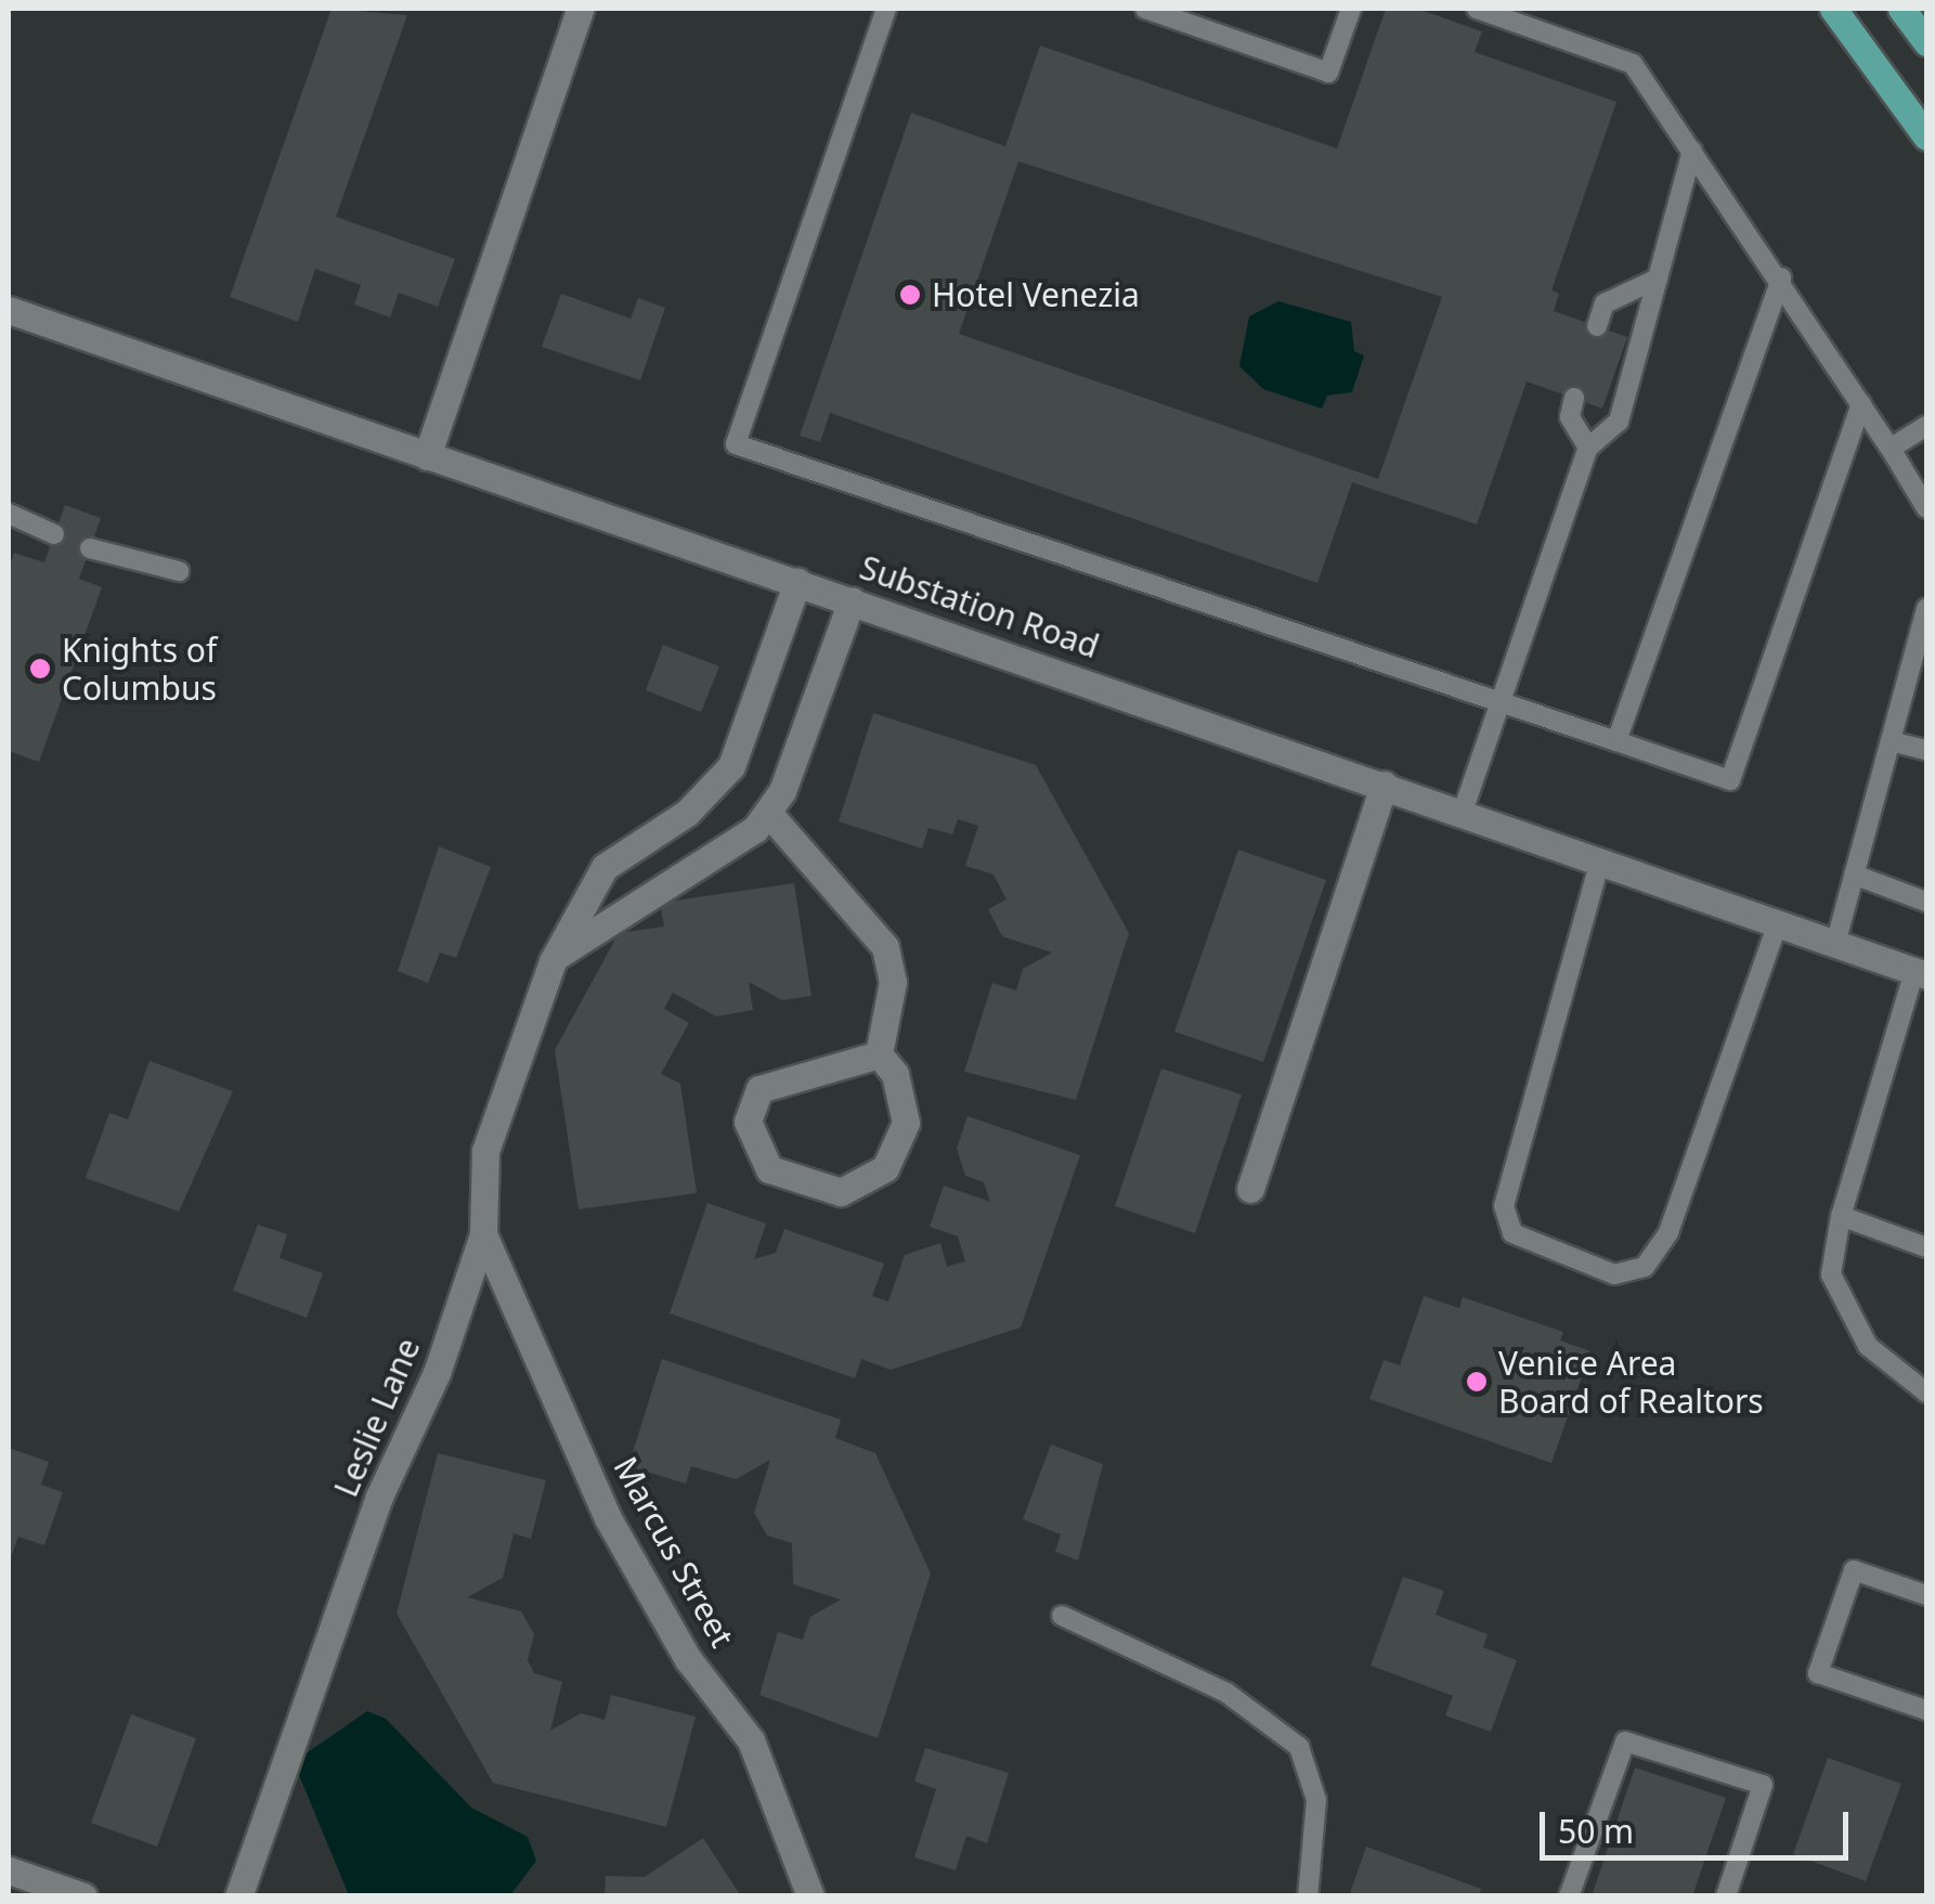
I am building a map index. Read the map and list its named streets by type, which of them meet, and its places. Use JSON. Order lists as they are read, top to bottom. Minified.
{"streets":{"street":["Substation Road","Leslie Lane","Marcus Street"]},"crossings":[["Substation Road","Leslie Lane"],["Leslie Lane","Marcus Street"]],"places":["Hotel Venezia","Knights of Columbus","Venice Area Board of Realtors"],"scale_bar":"50 m"}
